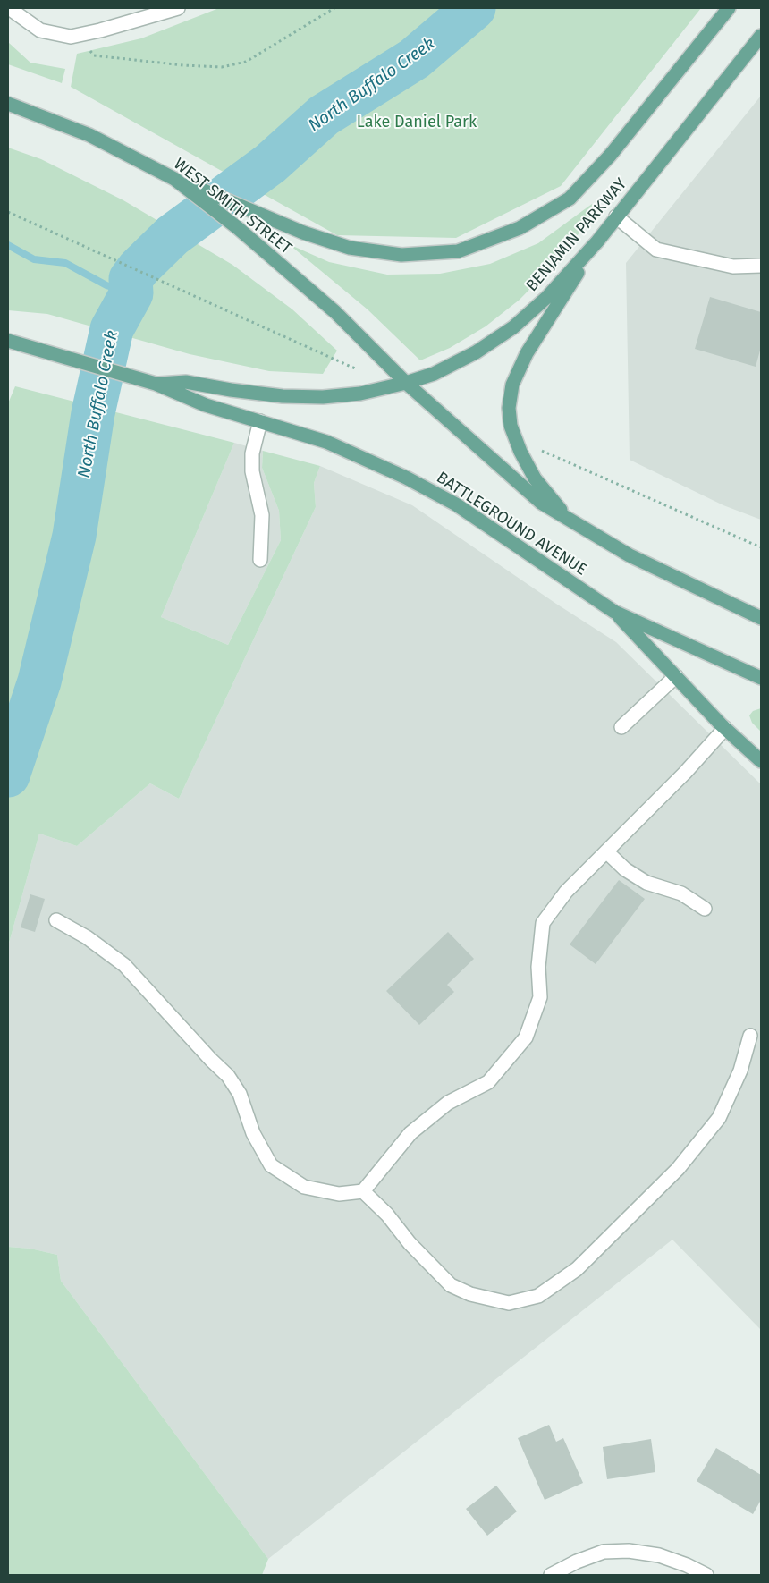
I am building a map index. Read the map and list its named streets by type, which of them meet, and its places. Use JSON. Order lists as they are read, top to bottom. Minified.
{"streets":{"main road":["WEST SMITH STREET","BENJAMIN PARKWAY","BATTLEGROUND AVENUE"]},"crossings":[["WEST SMITH STREET","BENJAMIN PARKWAY"],["BENJAMIN PARKWAY","BATTLEGROUND AVENUE"]],"water":["North Buffalo Creek"],"parks":["Lake Daniel Park"]}
